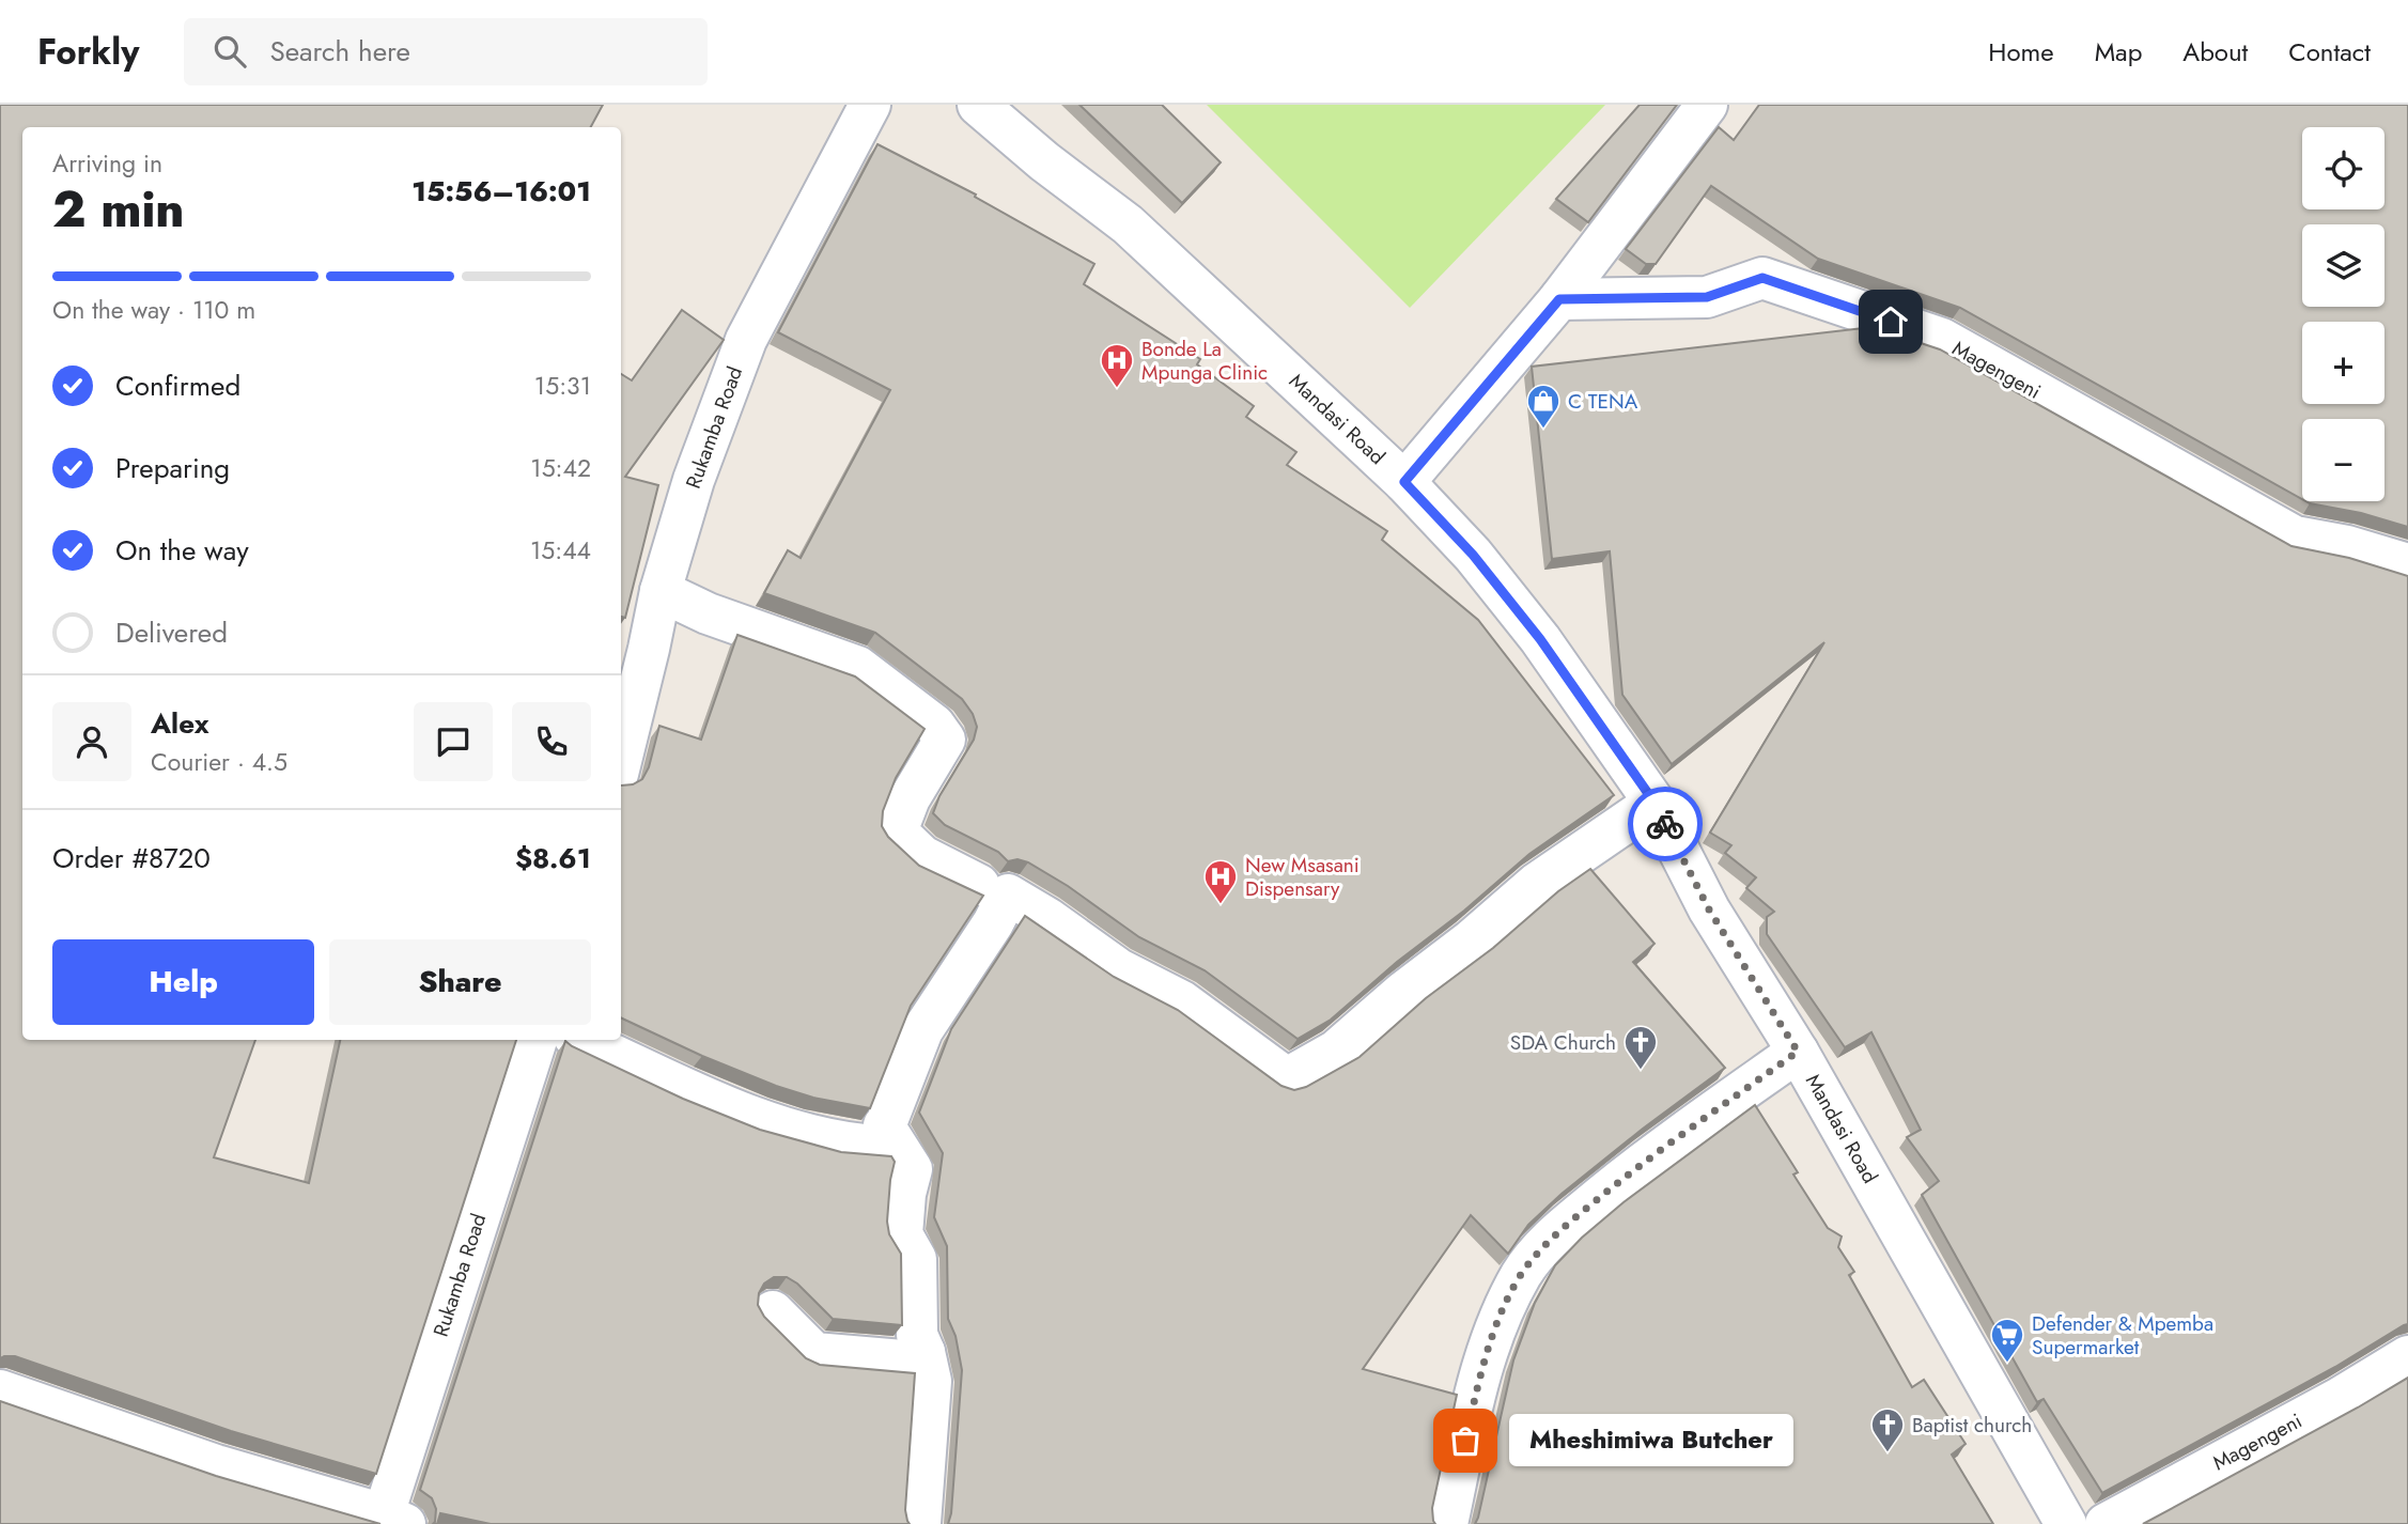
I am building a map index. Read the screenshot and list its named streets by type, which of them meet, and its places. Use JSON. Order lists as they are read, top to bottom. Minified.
{"streets":{"street":["Magengeni","Mandasi Road","Rukamba Road"]},"places":{"hospital":["Bonde La Mpunga Clinic","New Msasani Dispensary"],"shop":["C TENA"],"church":["SDA Church","Baptist church"],"supermarket":["Defender & Mpemba Supermarket"],"other":["Mheshimiwa Butcher"]},"page":{"header":"Forkly","search":"Search here","nav":["Home","Map","About","Contact"],"map_buttons":["+","−"],"heading":["2 min","Arriving in","15:56–16:01"],"panel":["Alex","Courier · 4.5","Order #8720","$8.61"],"bar":"On the way · 110 m","list":[["Confirmed","15:31"],["Preparing","15:42"],["On the way","15:44"],"Delivered"],"buttons":["Help","Share"],"bubble":"Mheshimiwa Butcher"}}
